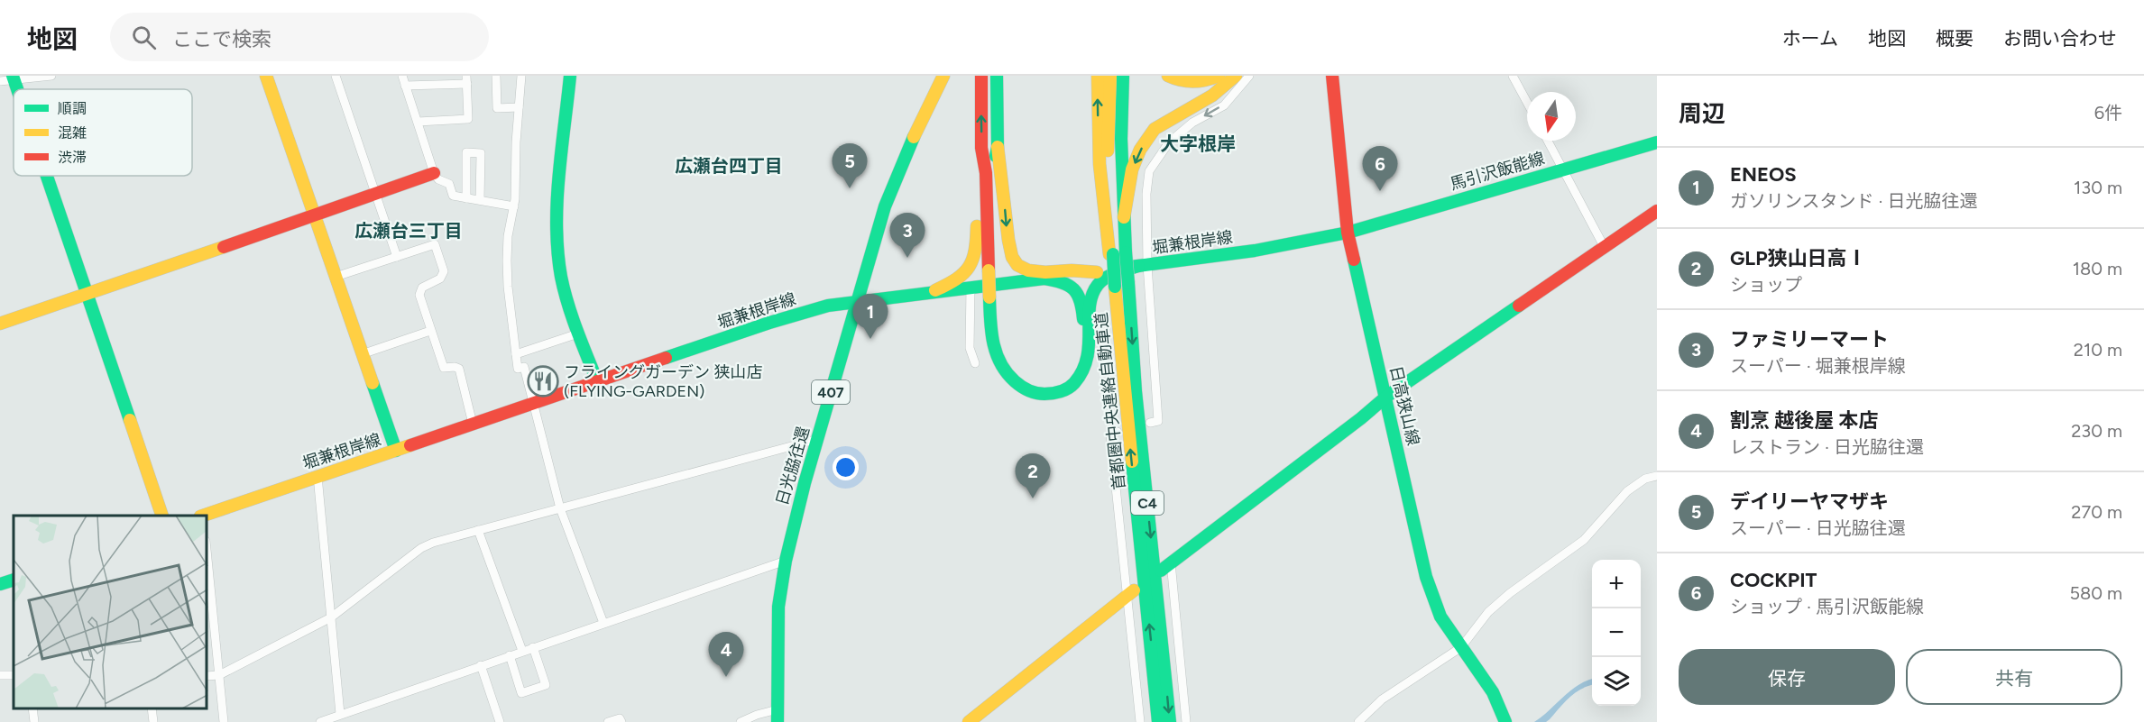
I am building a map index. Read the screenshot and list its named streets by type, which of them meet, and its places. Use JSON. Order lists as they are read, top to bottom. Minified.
{"streets":{"main road":["馬引沢飯能線","堀兼根岸線","407","首都圏中央連絡自動車道","日高狭山線","日光脇往還","C4"]},"crossings":[["馬引沢飯能線","堀兼根岸線"],["馬引沢飯能線","日高狭山線"],["堀兼根岸線","日高狭山線"],["堀兼根岸線","日光脇往還"]],"districts":["大字根岸","広瀬台四丁目","広瀬台三丁目"],"places":{"restaurant":["フライングガーデン 狭山店 (FLYING-GARDEN)"]},"legend":["順調","混雑","渋滞"],"north":"bottom","page":{"header":"地図","search":"ここで検索","nav":["ホーム","地図","概要","お問い合わせ"],"heading":["周辺","6件"],"pins":["5","6","3","1","2","4"],"list":[{"mark":"1","name":"ENEOS","note":"ガソリンスタンド · 日光脇往還","value":"130 m"},{"mark":"2","name":"GLP狭山日高Ⅰ","note":"ショップ","value":"180 m"},{"mark":"3","name":"ファミリーマート","note":"スーパー · 堀兼根岸線","value":"210 m"},{"mark":"4","name":"割烹 越後屋 本店","note":"レストラン · 日光脇往還","value":"230 m"},{"mark":"5","name":"デイリーヤマザキ","note":"スーパー · 日光脇往還","value":"270 m"},{"mark":"6","name":"COCKPIT","note":"ショップ · 馬引沢飯能線","value":"580 m"}],"map_buttons":["+","−"],"buttons":["保存","共有"]}}
